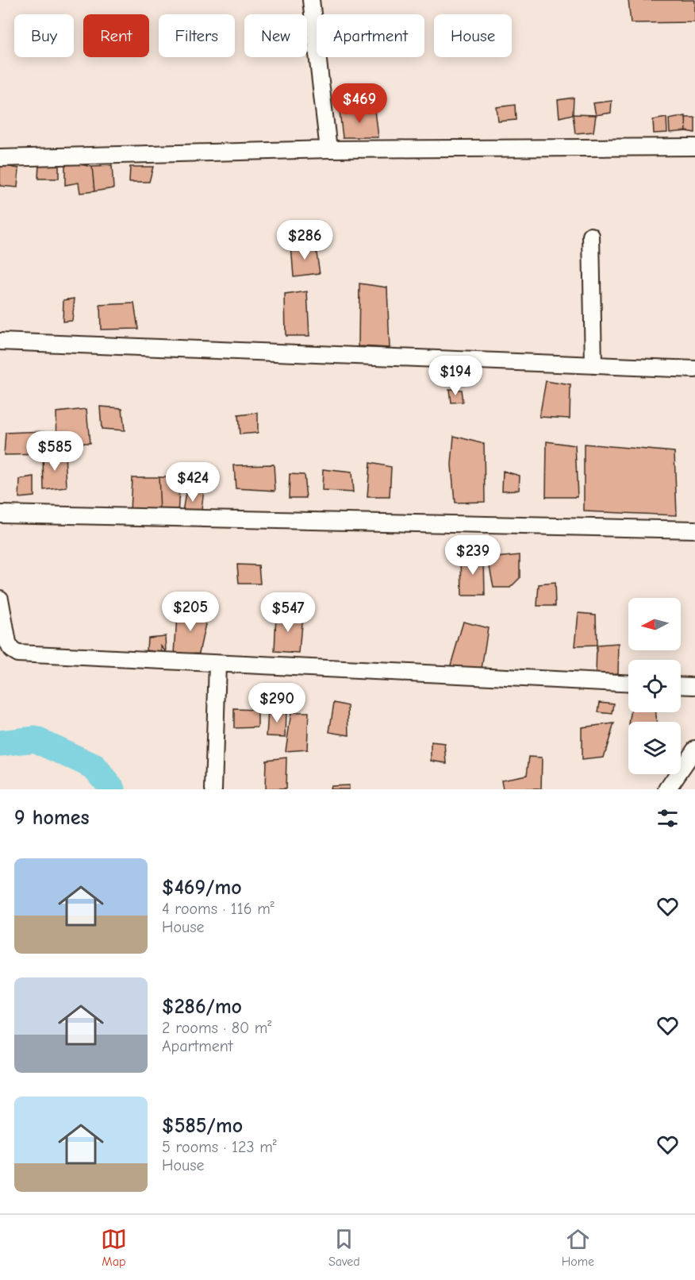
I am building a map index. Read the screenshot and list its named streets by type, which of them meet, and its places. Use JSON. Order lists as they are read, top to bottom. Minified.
{"north":"left","page":{"chip":["Buy","Rent","Filters","New","Apartment","House"],"price":["$469","$286","$194","$585","$424","$239","$205","$547","$290"],"heading":"9 homes","list":[{"name":"$469/mo","note":"4 rooms · 116 m² · House"},{"name":"$286/mo","note":"2 rooms · 80 m² · Apartment"},{"name":"$585/mo","note":"5 rooms · 123 m² · House"}],"tabs":["Map","Saved","Home"]}}
